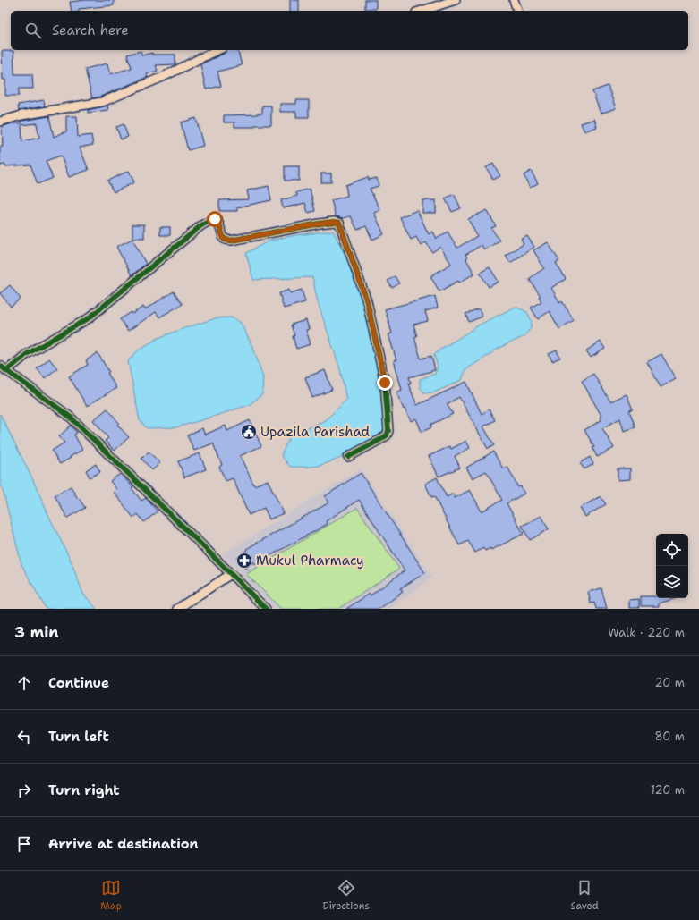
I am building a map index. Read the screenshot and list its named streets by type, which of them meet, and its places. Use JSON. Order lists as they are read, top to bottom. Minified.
{"places":{"public building":["Upazila Parishad"],"pharmacy":["Mukul Pharmacy"]},"page":{"search":"Search here","heading":["3 min","Walk · 220 m"],"list":[["Continue","20 m"],["Turn left","80 m"],["Turn right","120 m"],"Arrive at destination"],"nav":["Map","Directions","Saved"]}}
